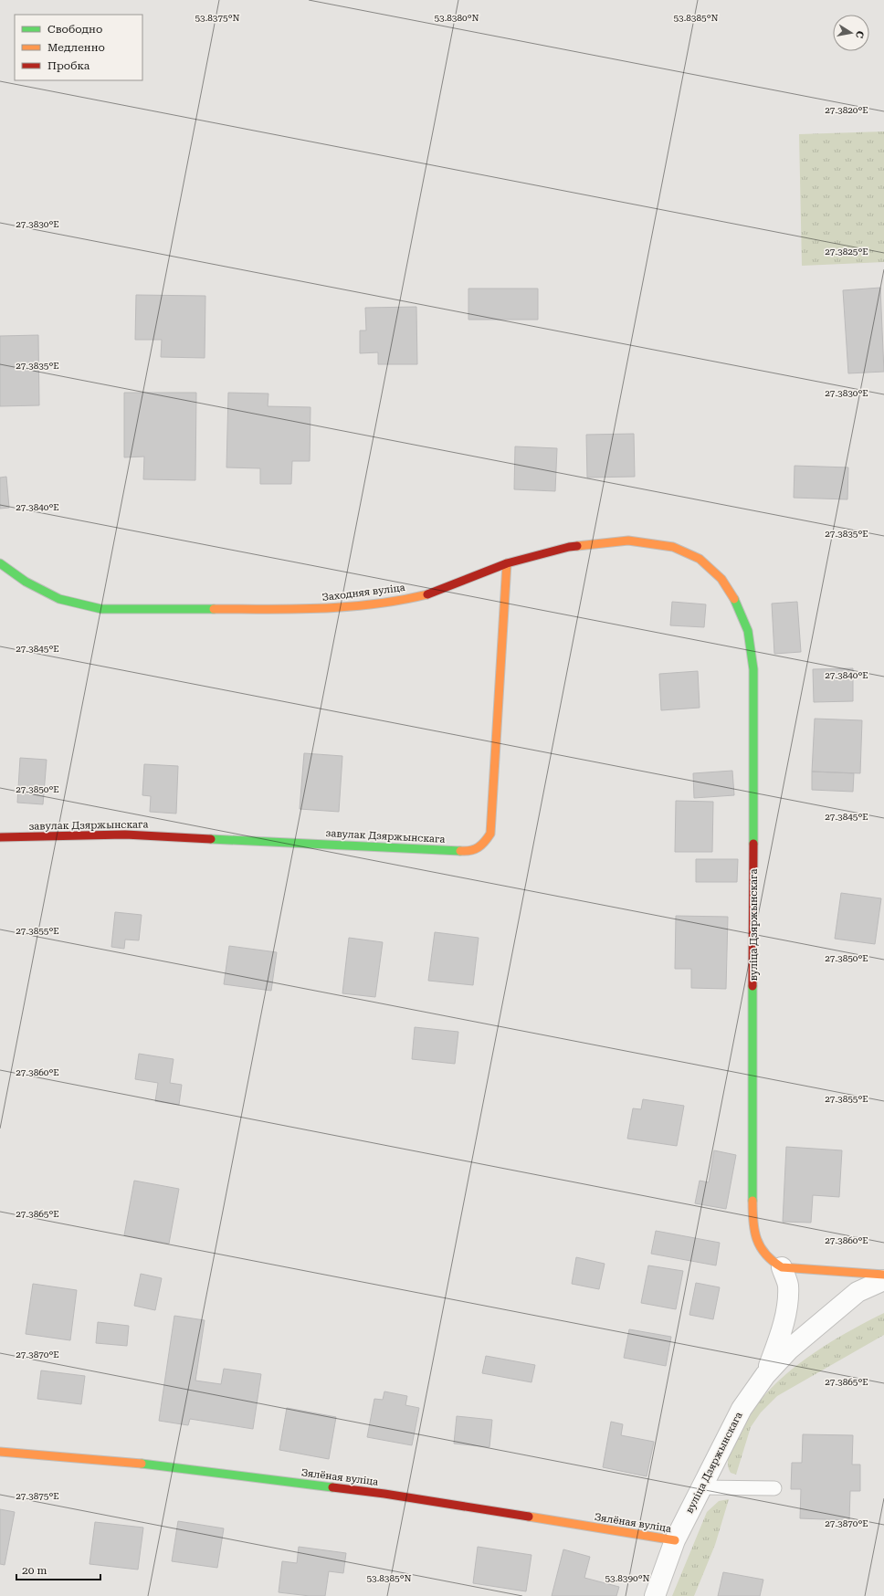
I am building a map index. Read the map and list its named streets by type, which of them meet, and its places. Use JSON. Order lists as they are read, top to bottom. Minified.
{"streets":{"street":["Заходняя вуліца","завулак Дзяржынскага","вуліца Дзяржынскага","Зялёная вуліца"]},"crossings":[["Заходняя вуліца","завулак Дзяржынскага"],["Заходняя вуліца","вуліца Дзяржынскага"],["вуліца Дзяржынскага","Зялёная вуліца"]],"legend":["Свободно","Медленно","Пробка"],"scale_bar":"20 m","north":"right","coordinates":["53.8375°N","53.8380°N","53.8385°N","27.3820°E","27.3830°E","27.3825°E","27.3835°E","27.3840°E","27.3845°E","27.3850°E","27.3855°E","27.3860°E","27.3865°E","27.3870°E","27.3875°E","53.8390°N"]}
